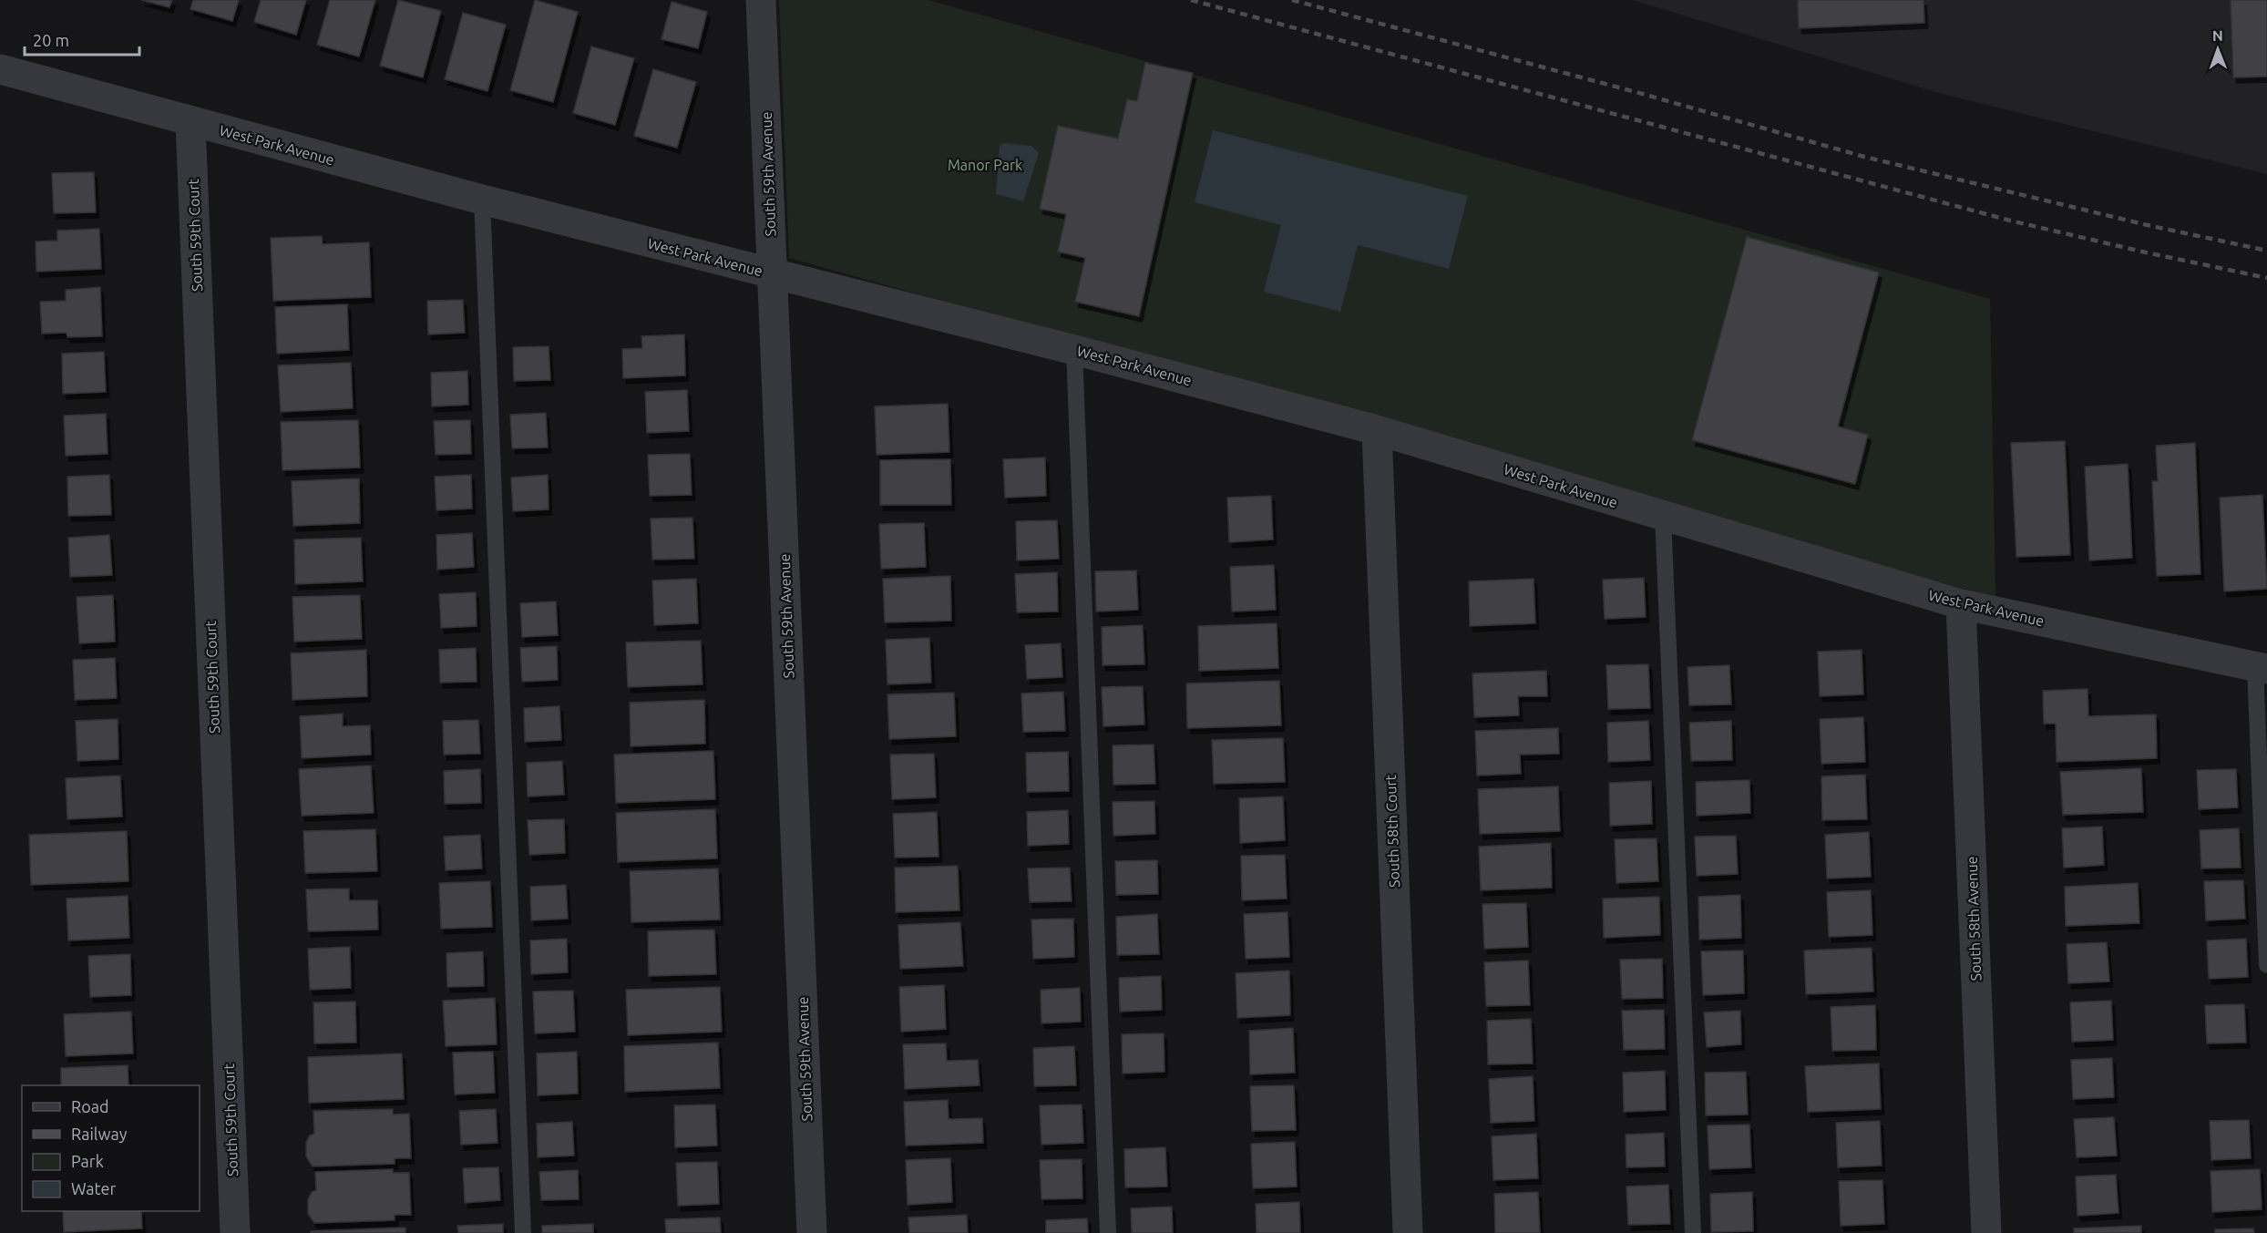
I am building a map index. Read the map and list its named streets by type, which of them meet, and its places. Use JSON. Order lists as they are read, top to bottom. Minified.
{"streets":{"street":["West Park Avenue","South 59th Avenue","South 59th Court","South 58th Court","South 58th Avenue"]},"crossings":[["West Park Avenue","South 59th Avenue"],["West Park Avenue","South 59th Court"],["West Park Avenue","South 58th Court"],["West Park Avenue","South 58th Avenue"]],"parks":["Manor Park"],"legend":["Road","Railway","Park","Water"],"scale_bar":"20 m","north":"top"}
